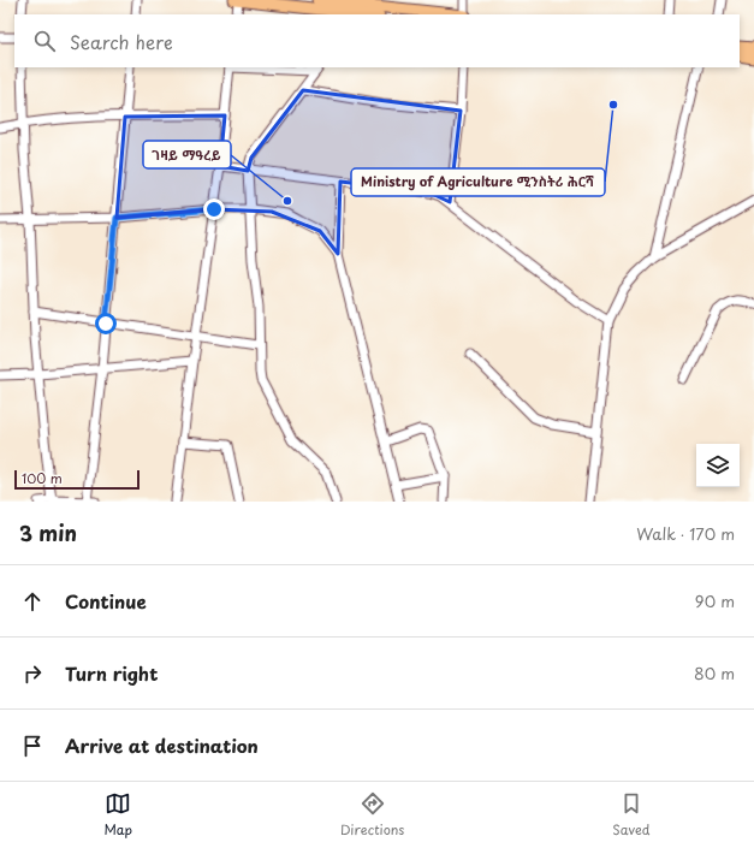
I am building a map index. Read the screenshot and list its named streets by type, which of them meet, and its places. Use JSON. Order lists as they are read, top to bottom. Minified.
{"places":["Ministry of Agriculture ሚንስትሪ ሕርሻ","ገዛይ ማዓረይ"],"scale_bar":"100 m","page":{"search":"Search here","scale":"100 m","heading":["3 min","Walk · 170 m"],"list":[["Continue","90 m"],["Turn right","80 m"],"Arrive at destination"],"nav":["Map","Directions","Saved"]}}
